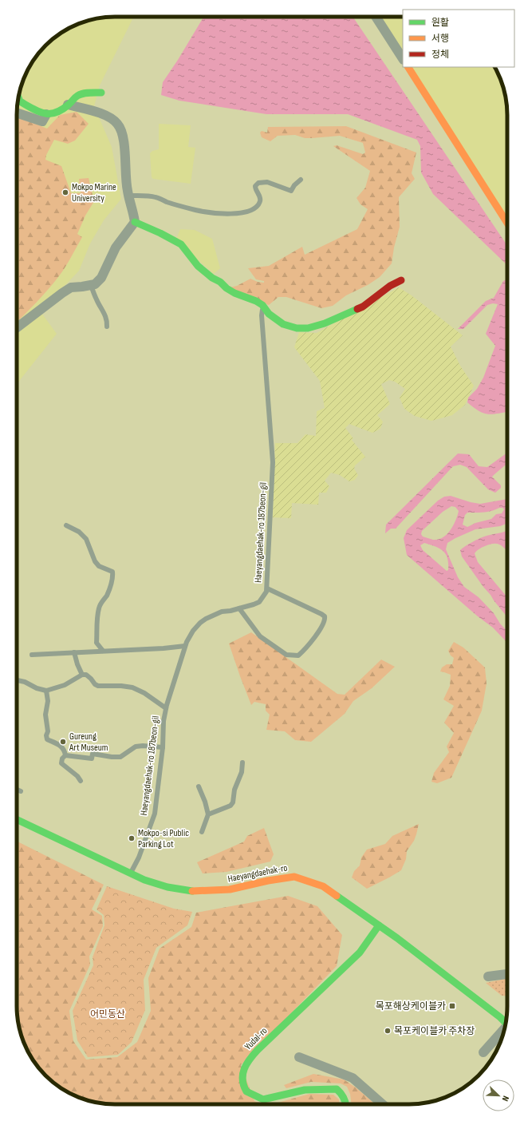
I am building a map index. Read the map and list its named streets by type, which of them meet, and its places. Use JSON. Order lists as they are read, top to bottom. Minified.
{"streets":{"street":["Haeyangdaehak-ro","Yudal-ro"],"lane":["Haeyangdaehak-ro 187beon-gil"]},"crossings":[["Haeyangdaehak-ro 187beon-gil","Haeyangdaehak-ro"],["Haeyangdaehak-ro","Yudal-ro"]],"parks":["어민동산"],"places":{"other":["Mokpo Marine University","Gureung Art Museum","Mokpo-si Public Parking Lot","목포케이블카 주차장"],"transit":["목포해상케이블카"]},"legend":["원활","서행","정체"],"north":"bottom right"}
